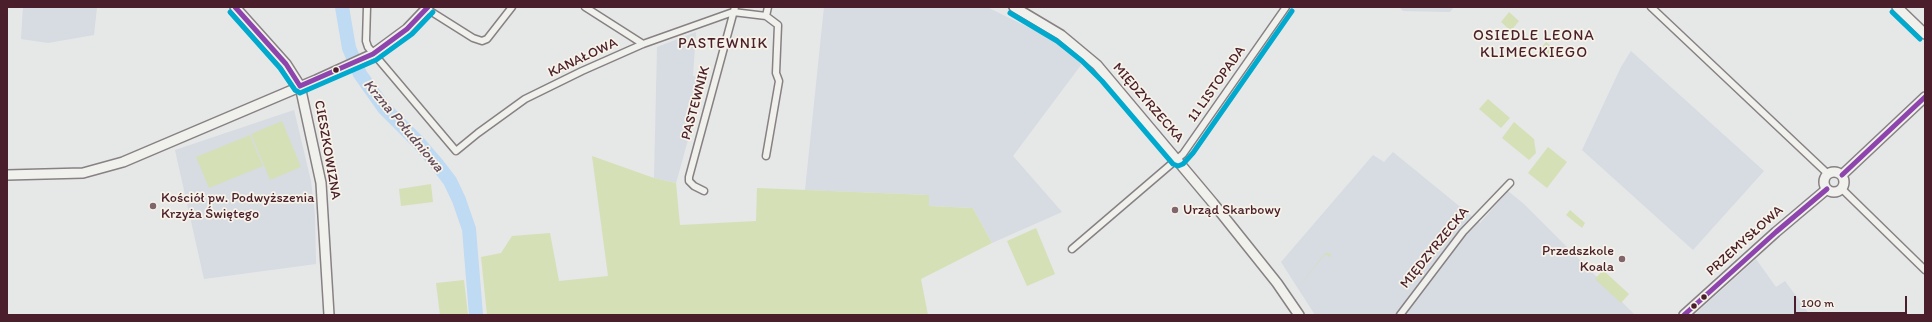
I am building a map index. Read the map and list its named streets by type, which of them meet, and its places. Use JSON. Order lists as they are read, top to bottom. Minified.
{"streets":{"main road":["MIĘDZYRZECKA","CIESZKOWIZNA","PRZEMYSŁOWA"],"street":["KANAŁOWA","11 LISTOPADA","PASTEWNIK"]},"crossings":[["KANAŁOWA","PASTEWNIK"],["11 LISTOPADA","MIĘDZYRZECKA"]],"districts":["OSIEDLE LEONA KLIMECKIEGO","PASTEWNIK"],"water":["Krzna Południowa"],"places":["Kościół pw. Podwyższenia Krzyża Świętego","Urząd Skarbowy","Przedszkole Koala"],"scale_bar":"100 m"}
